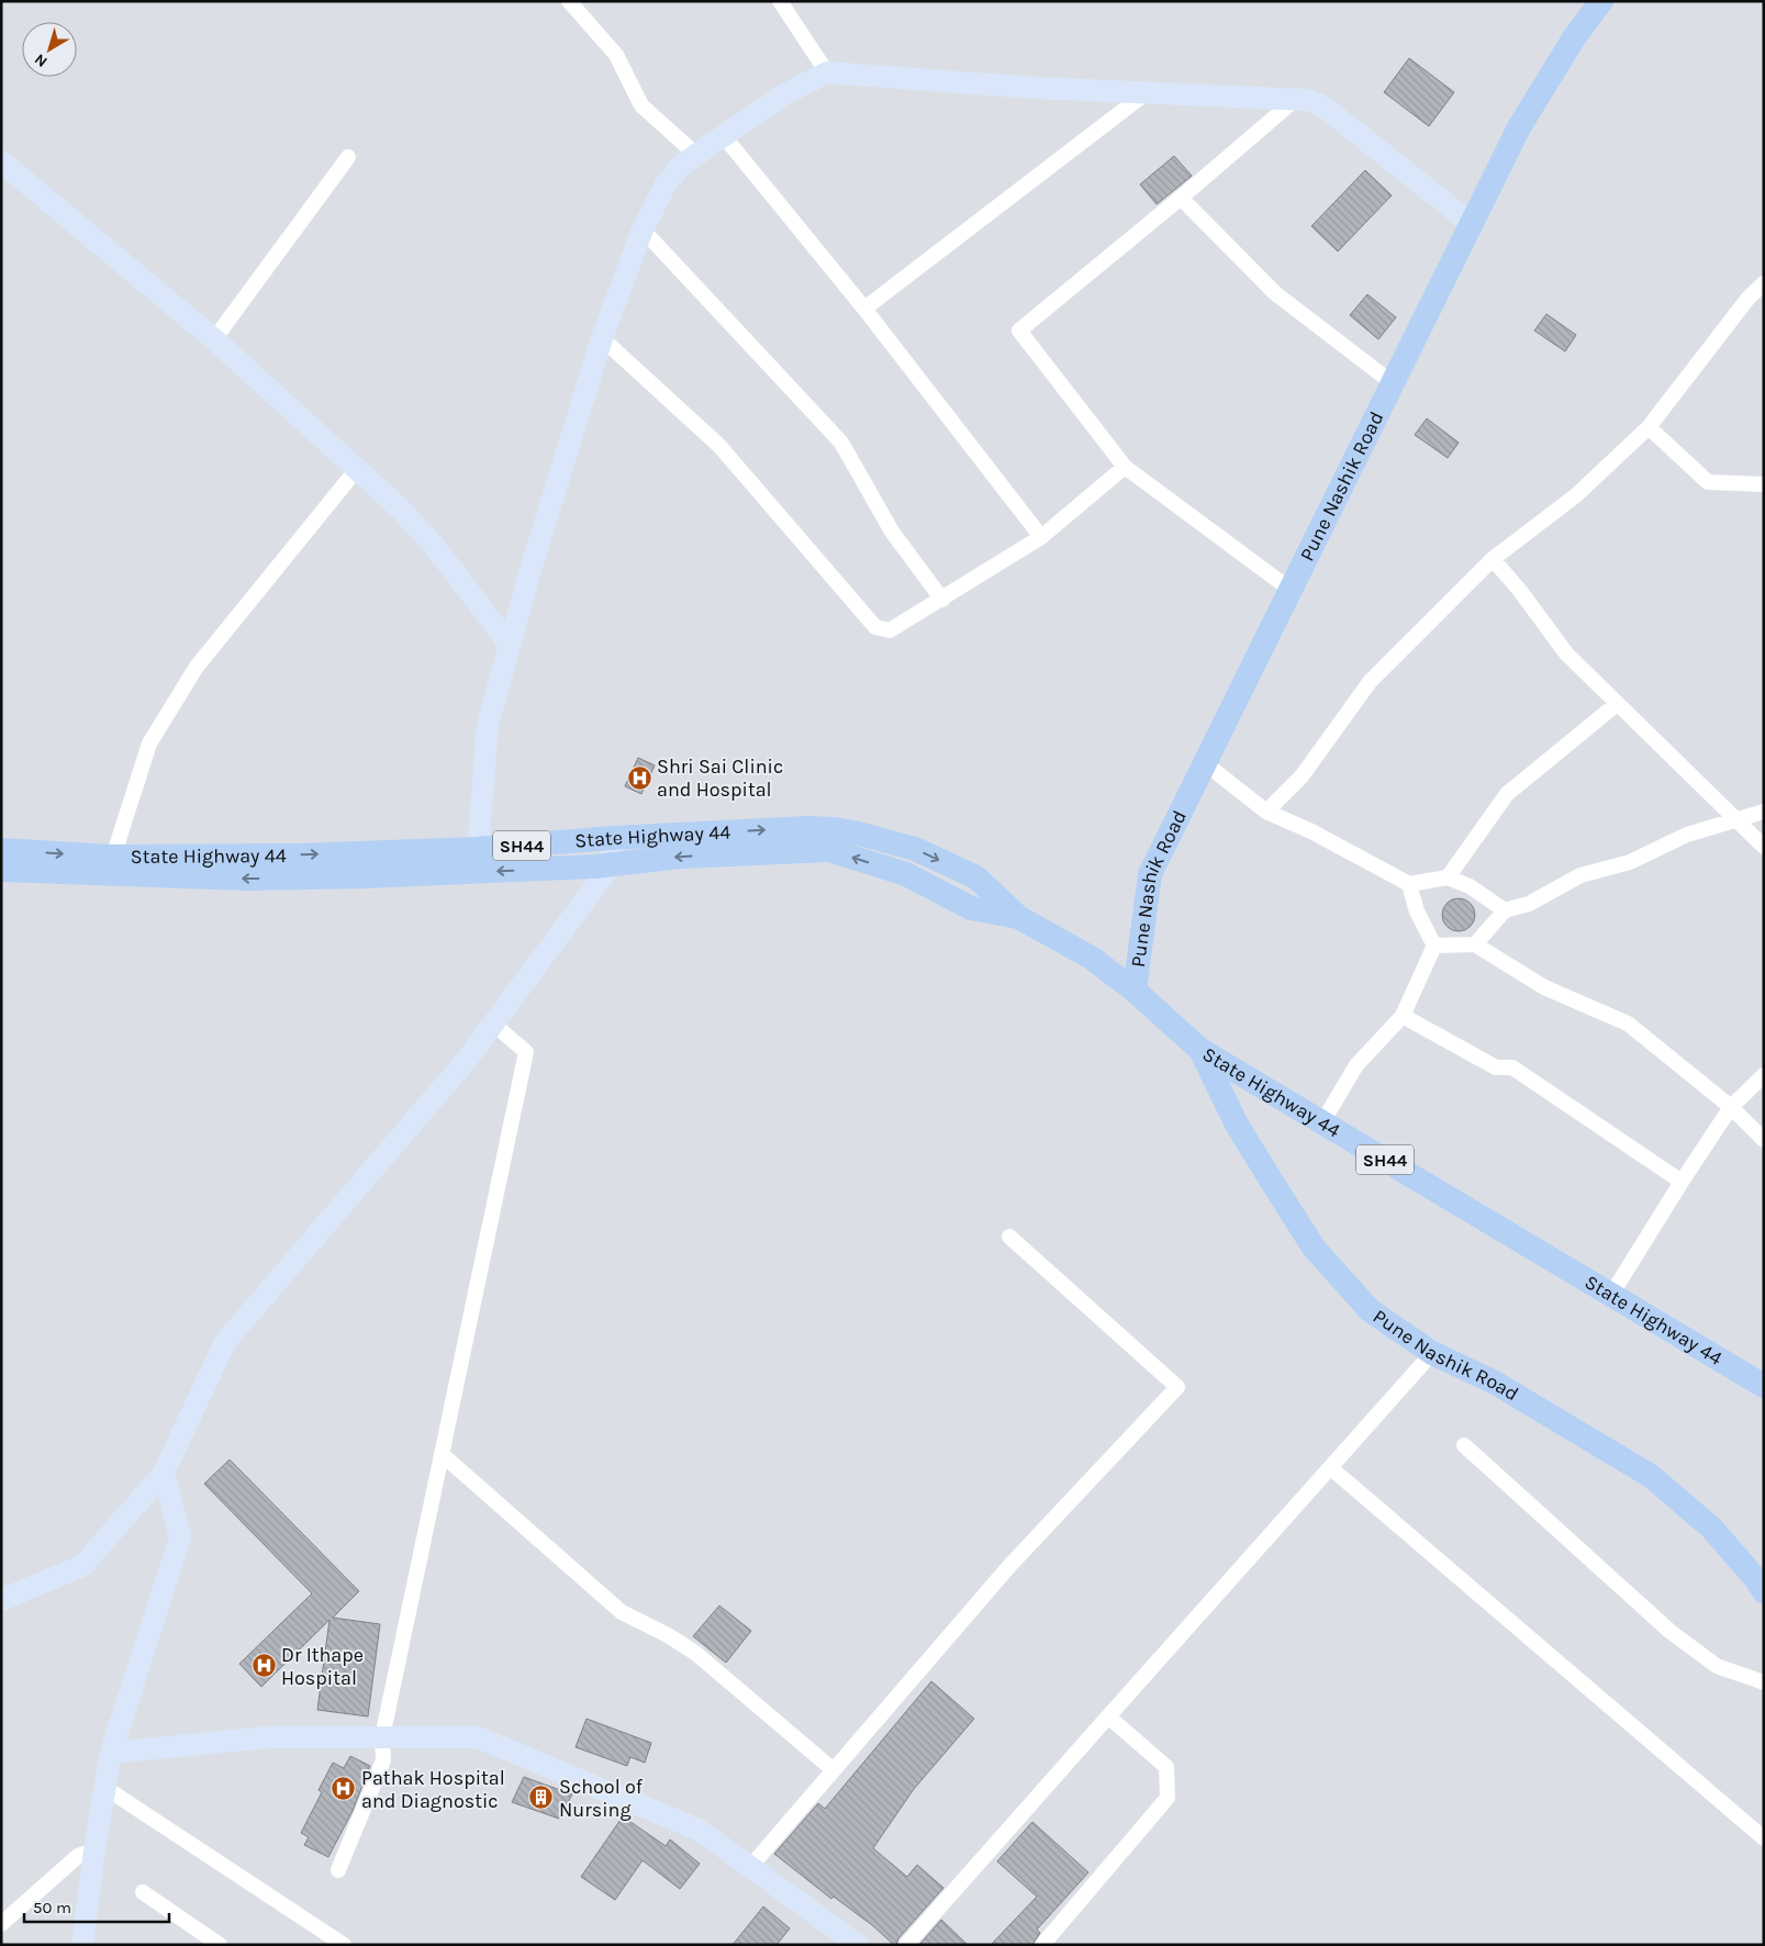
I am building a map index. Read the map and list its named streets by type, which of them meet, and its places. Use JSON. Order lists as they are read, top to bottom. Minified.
{"streets":{"main road":["Pune Nashik Road","State Highway 44","SH44"]},"crossings":[["Pune Nashik Road","State Highway 44"]],"places":{"hospital":["Shri Sai Clinic and Hospital","Dr Ithape Hospital","Pathak Hospital and Diagnostic"],"building":["School of Nursing"]},"scale_bar":"50 m","north":"bottom left"}
